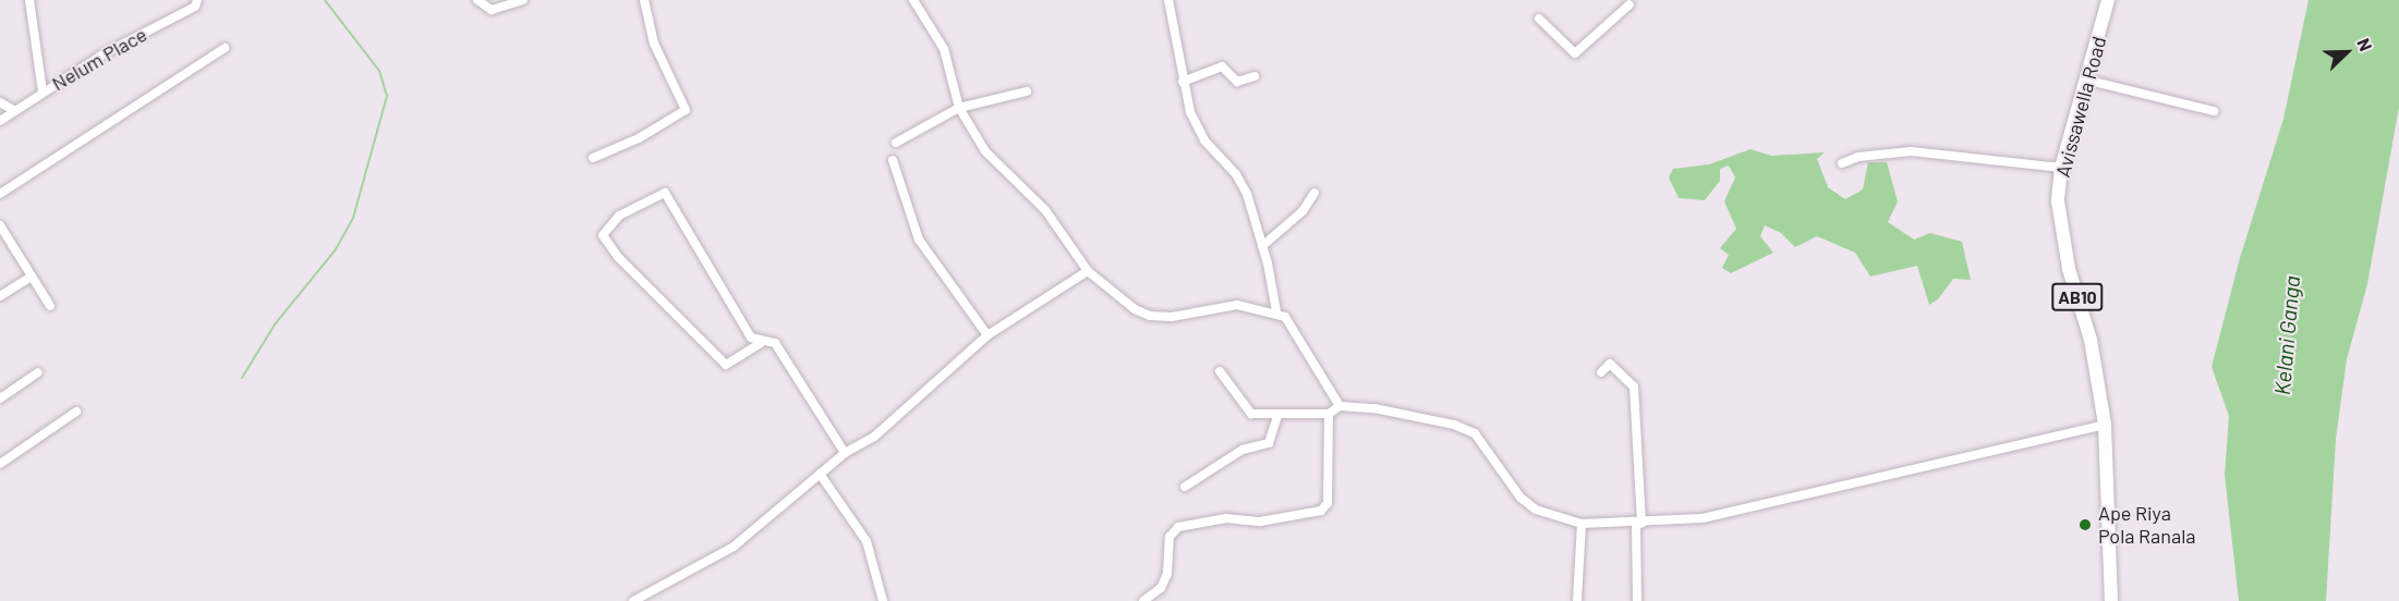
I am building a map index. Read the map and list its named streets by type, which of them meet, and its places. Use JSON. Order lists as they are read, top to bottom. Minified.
{"streets":{"main road":["Avissawella Road","AB10"],"street":["Nelum Place"]},"water":["Kelani Ganga"],"places":["Ape Riya Pola Ranala"],"north":"top right"}
